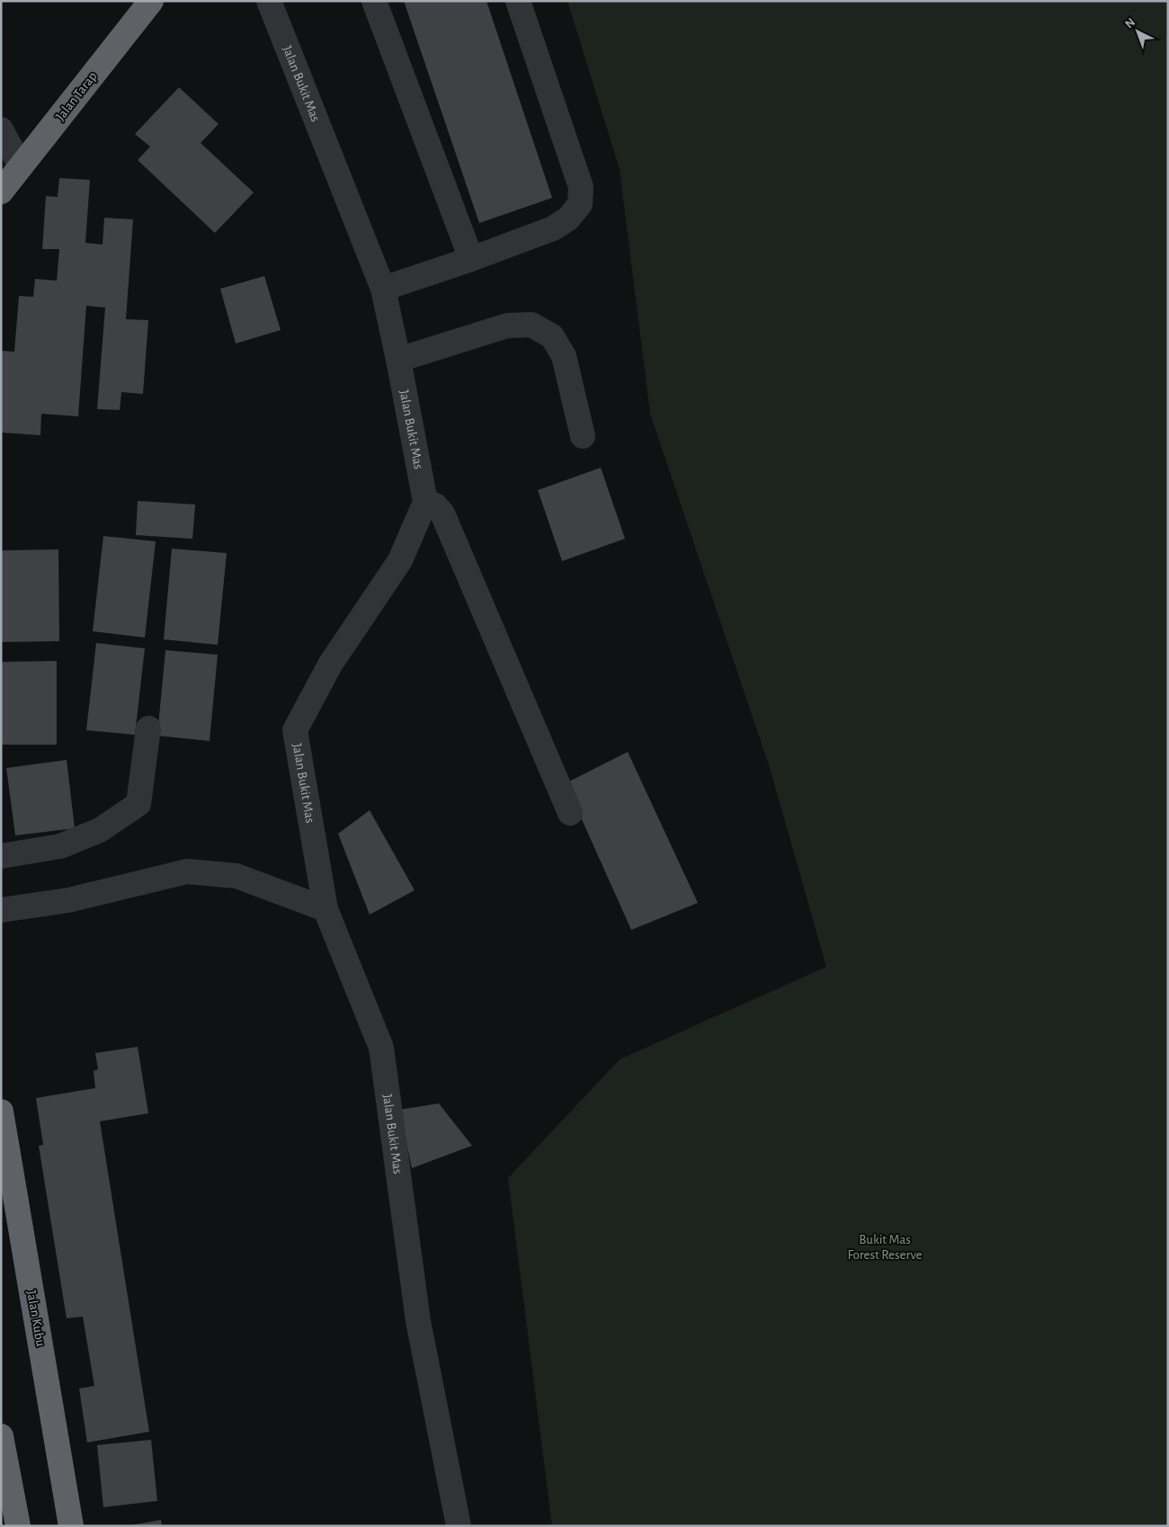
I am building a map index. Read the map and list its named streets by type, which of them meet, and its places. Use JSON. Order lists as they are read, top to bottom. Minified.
{"streets":{"highway":["Jalan Tarap","Jalan Kubu"],"street":["Jalan Bukit Mas"]},"parks":["Bukit Mas Forest Reserve"],"north":"top left"}
